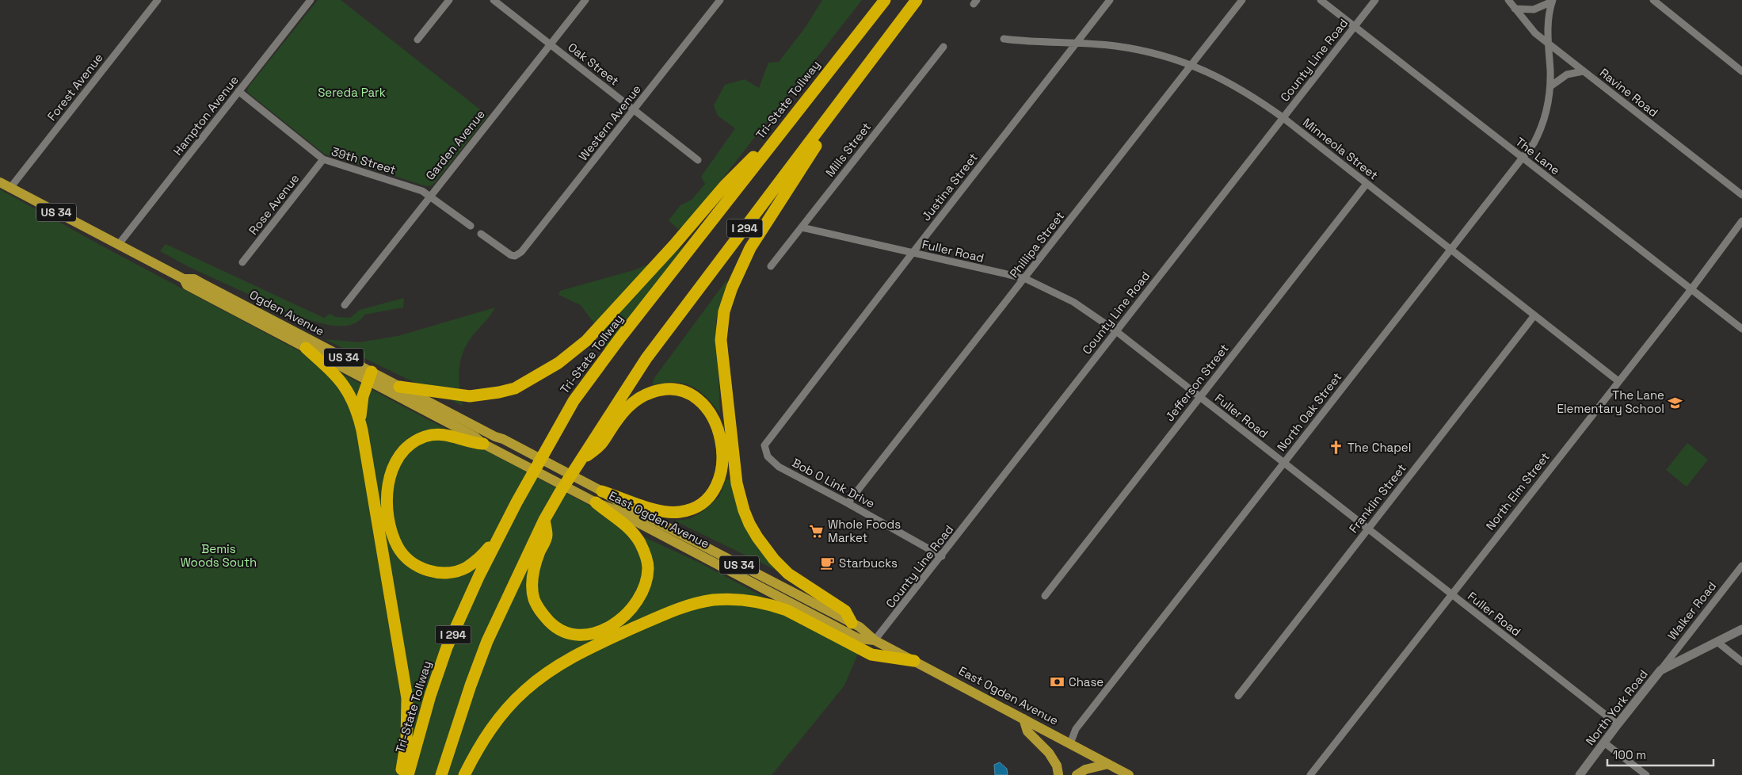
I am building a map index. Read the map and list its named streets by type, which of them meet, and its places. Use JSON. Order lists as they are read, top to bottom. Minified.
{"streets":{"highway":["Tri-State Tollway","I 294"],"main road":["US 34","Ogden Avenue","East Ogden Avenue","North York Road"],"street":["County Line Road","Oak Street","Forest Avenue","Ravine Road","Hampton Avenue","Western Avenue","Garden Avenue","Minneola Street","Mills Street","The Lane","39th Street","Justina Street","Rose Avenue","Phillipa Street","Fuller Road","Jefferson Street","North Oak Street","Bob O Link Drive","North Elm Street","Franklin Street","Walker Road"]},"crossings":[["County Line Road","Minneola Street"],["County Line Road","The Lane"],["County Line Road","Fuller Road"],["County Line Road","Bob O Link Drive"],["County Line Road","East Ogden Avenue"],["Oak Street","Western Avenue"],["Oak Street","Garden Avenue"],["Forest Avenue","Ogden Avenue"],["Ravine Road","North Oak Street"],["Hampton Avenue","39th Street"],["Hampton Avenue","Ogden Avenue"],["Garden Avenue","39th Street"],["Minneola Street","Justina Street"],["Minneola Street","Phillipa Street"],["Minneola Street","Jefferson Street"],["Minneola Street","North Oak Street"],["Minneola Street","North Elm Street"],["Minneola Street","Franklin Street"],["Mills Street","Fuller Road"],["The Lane","North Oak Street"],["The Lane","North Elm Street"],["39th Street","Rose Avenue"],["Justina Street","Fuller Road"],["Justina Street","Bob O Link Drive"],["Phillipa Street","Fuller Road"],["Phillipa Street","Bob O Link Drive"],["Fuller Road","Jefferson Street"],["Fuller Road","North Oak Street"],["Fuller Road","North Elm Street"],["Fuller Road","Franklin Street"],["Fuller Road","North York Road"],["Ogden Avenue","East Ogden Avenue"],["North Oak Street","East Ogden Avenue"],["Walker Road","North York Road"]],"parks":["Sereda Park","Bemis Woods South"],"places":{"school or university":["The Lane Elementary School"],"church":["The Chapel"],"supermarket":["Whole Foods Market"],"cafe":["Starbucks"],"bank":["Chase"]},"scale_bar":"100 m"}
